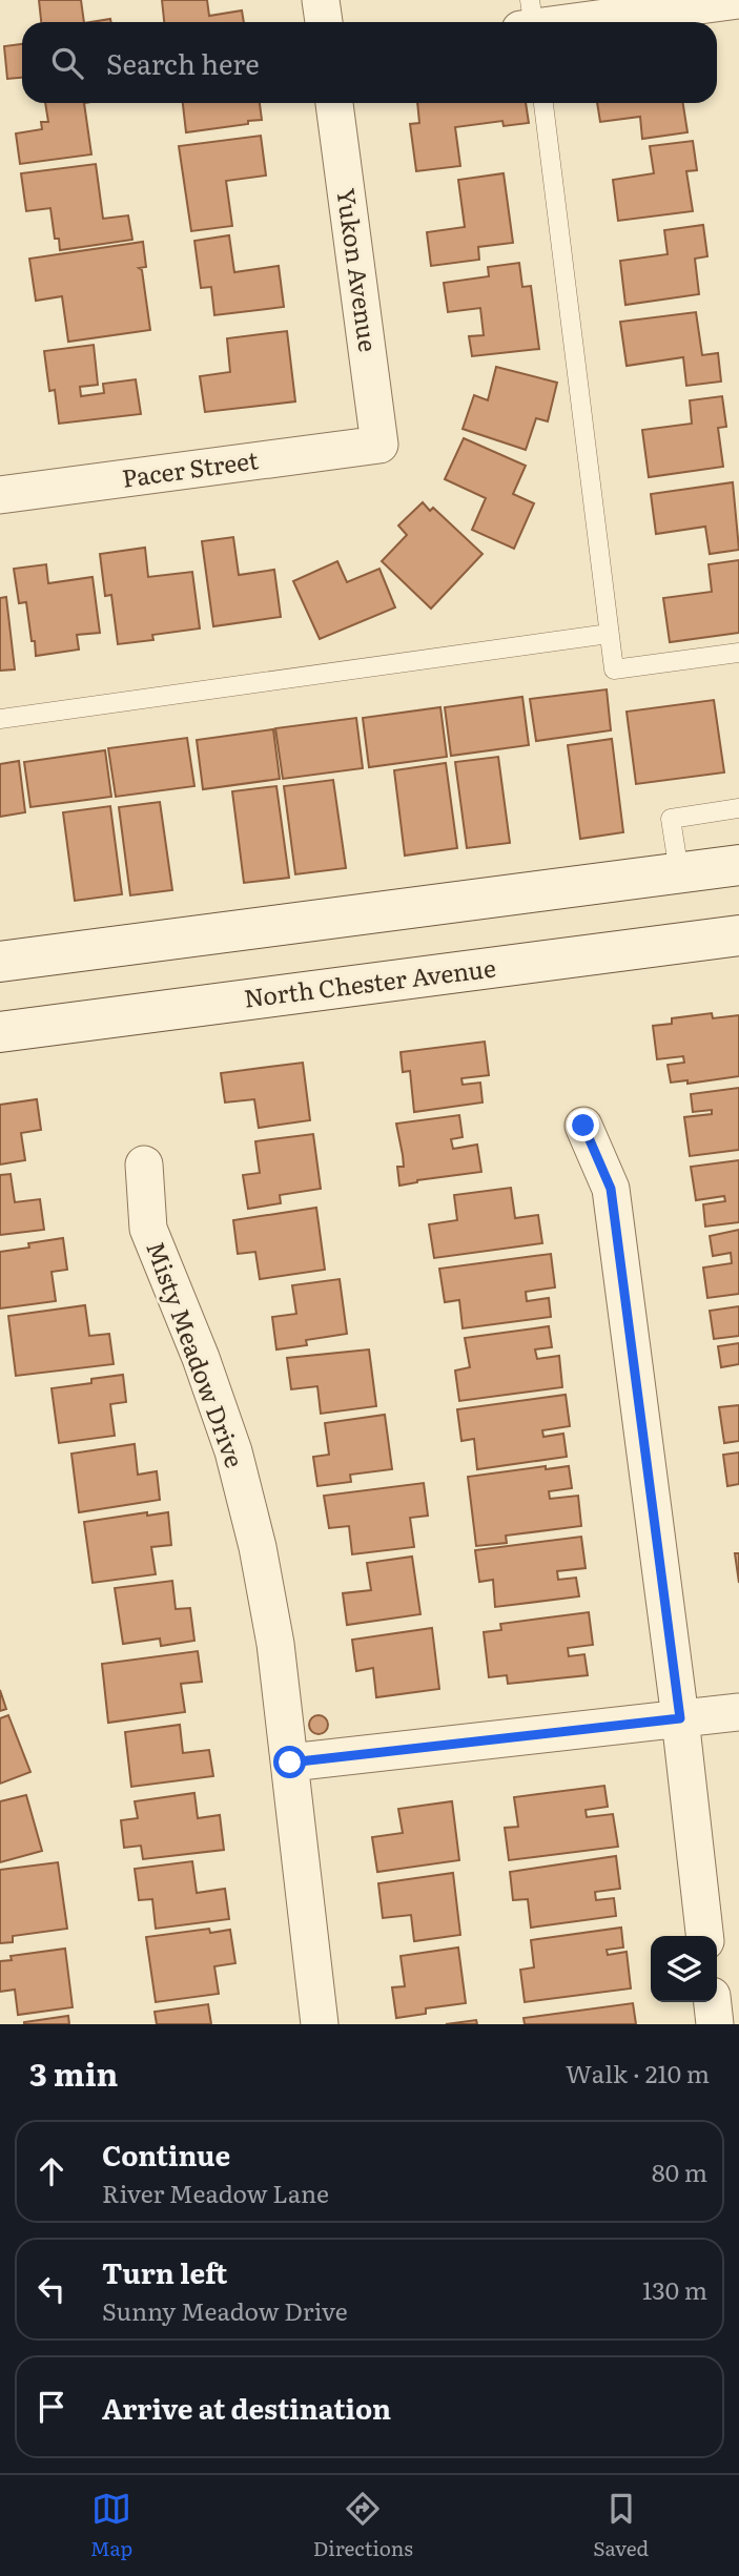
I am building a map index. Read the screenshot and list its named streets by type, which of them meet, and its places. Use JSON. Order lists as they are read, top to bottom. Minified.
{"streets":{"main road":["North Chester Avenue"],"street":["Yukon Avenue","Pacer Street","Misty Meadow Drive"]},"crossings":[["Yukon Avenue","Pacer Street"]],"page":{"search":"Search here","heading":["3 min","Walk · 210 m"],"list":[["Continue","River Meadow Lane","80 m"],["Turn left","Sunny Meadow Drive","130 m"],"Arrive at destination"],"nav":["Map","Directions","Saved"]}}
